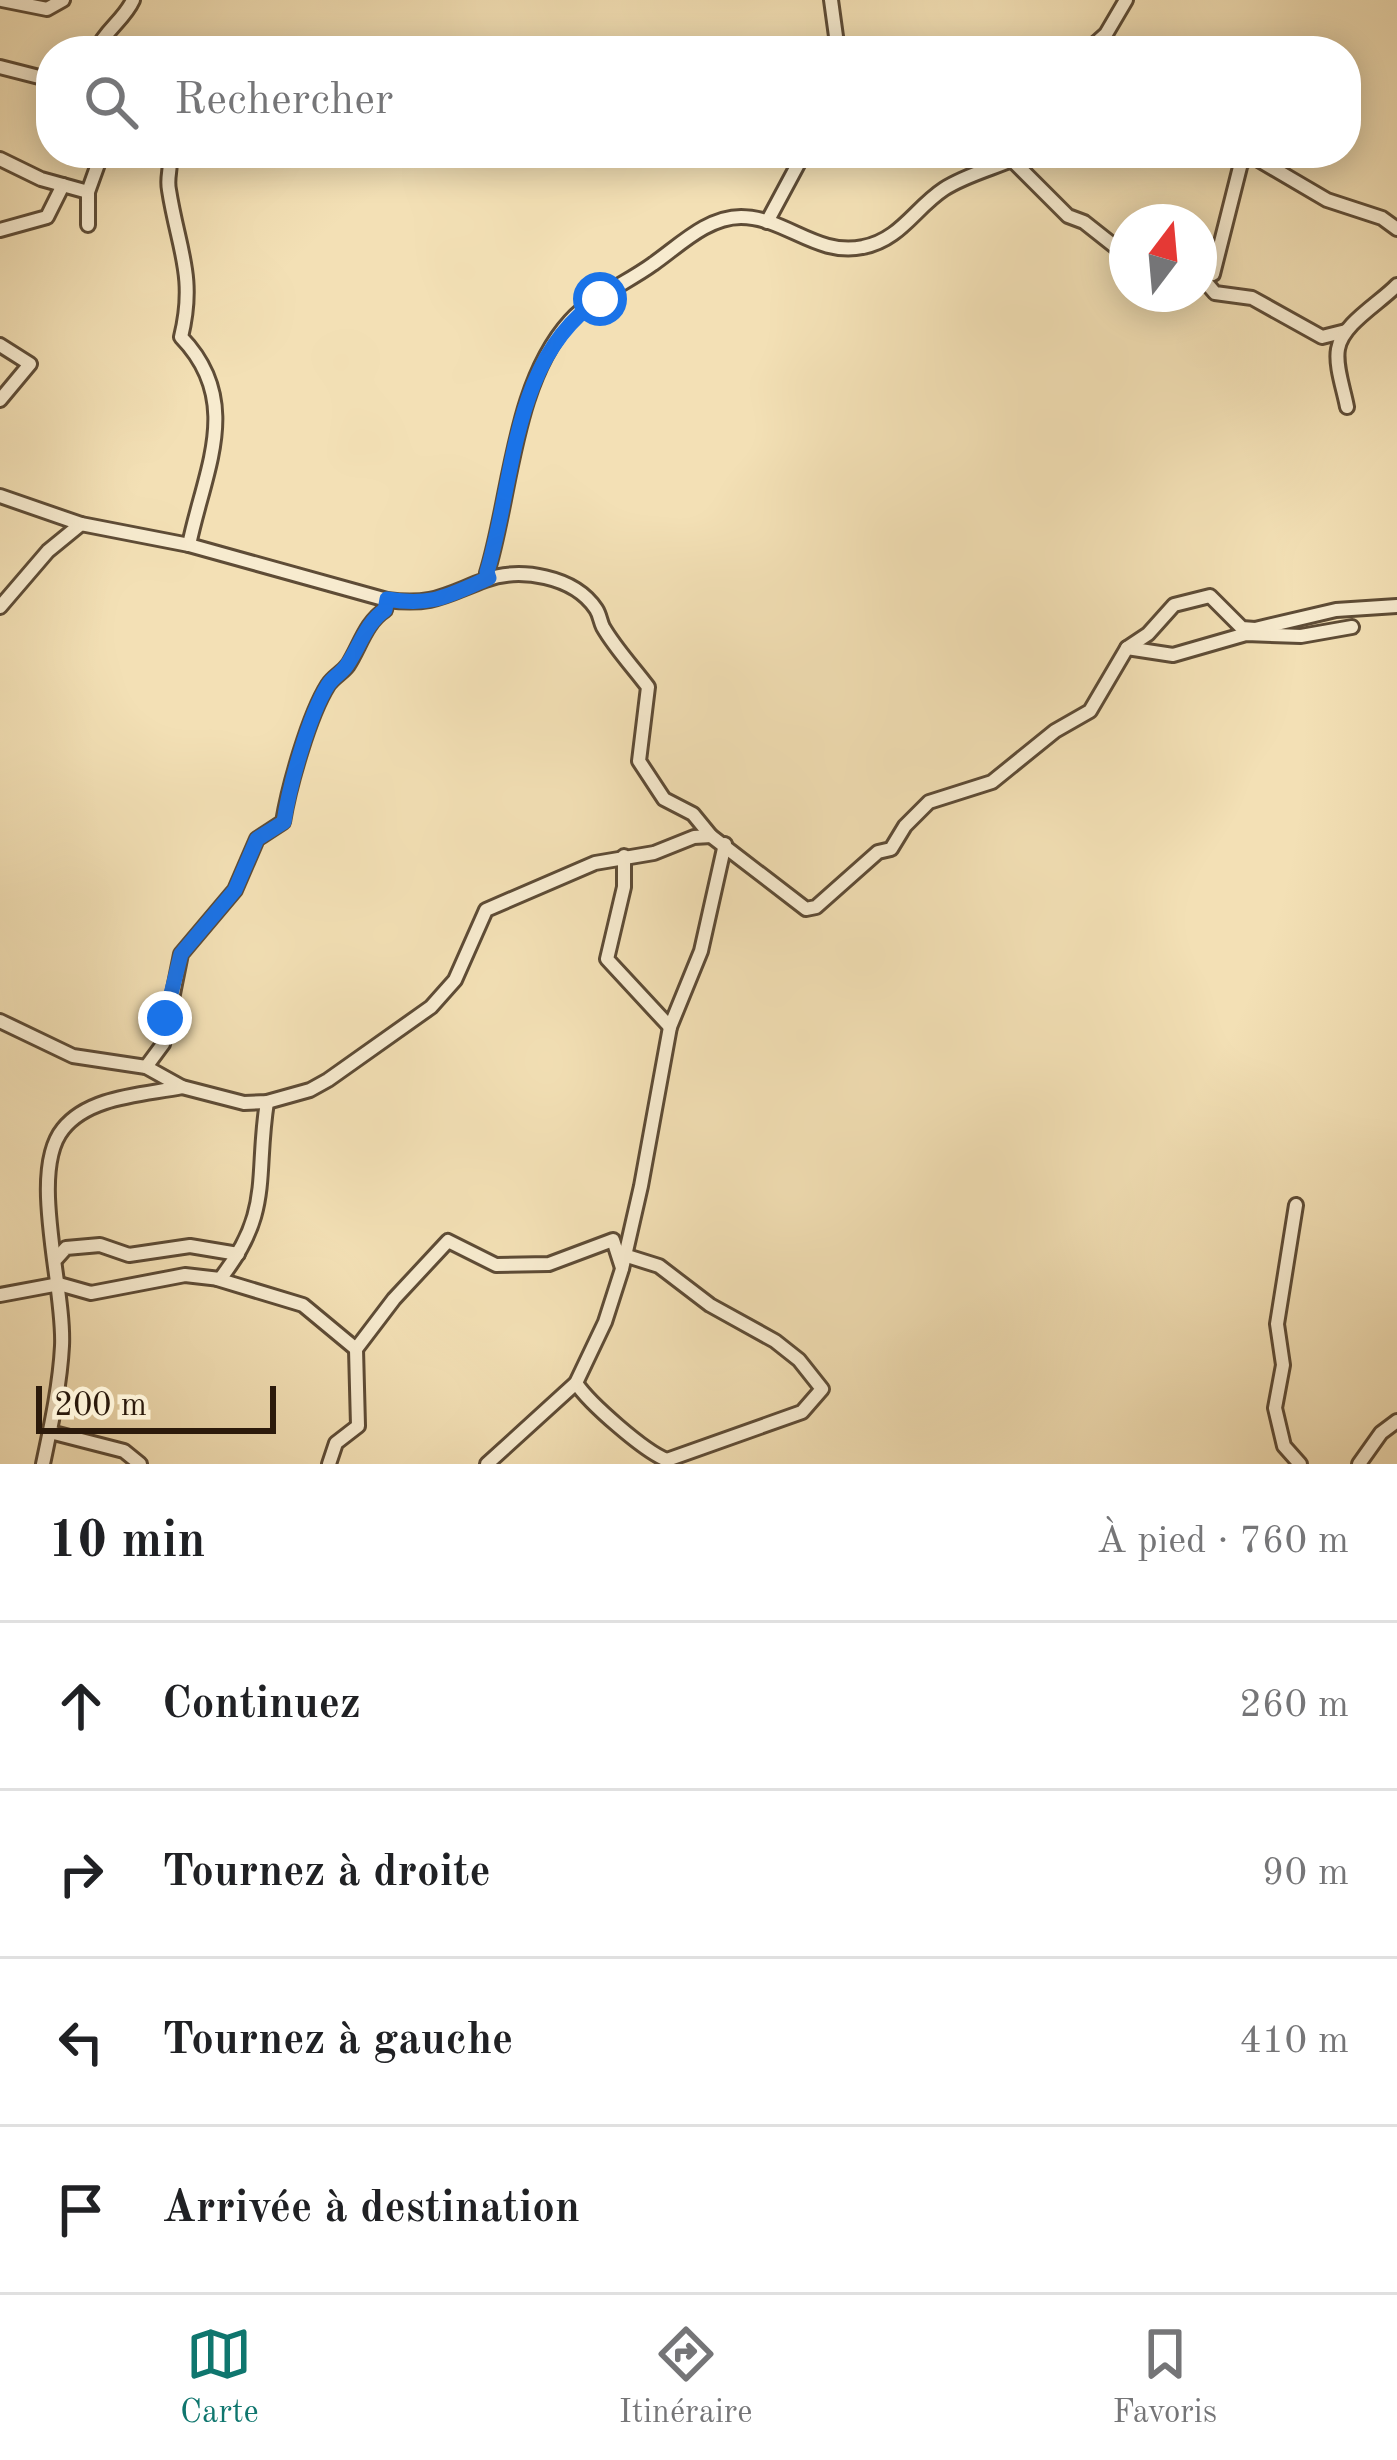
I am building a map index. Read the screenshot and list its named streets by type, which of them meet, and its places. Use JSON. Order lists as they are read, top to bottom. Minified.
{"scale_bar":"200 m","north":"top","page":{"search":"Rechercher","scale":"200 m","heading":["10 min","À pied · 760 m"],"list":[["Continuez","260 m"],["Tournez à droite","90 m"],["Tournez à gauche","410 m"],"Arrivée à destination"],"nav":["Carte","Itinéraire","Favoris"]}}
